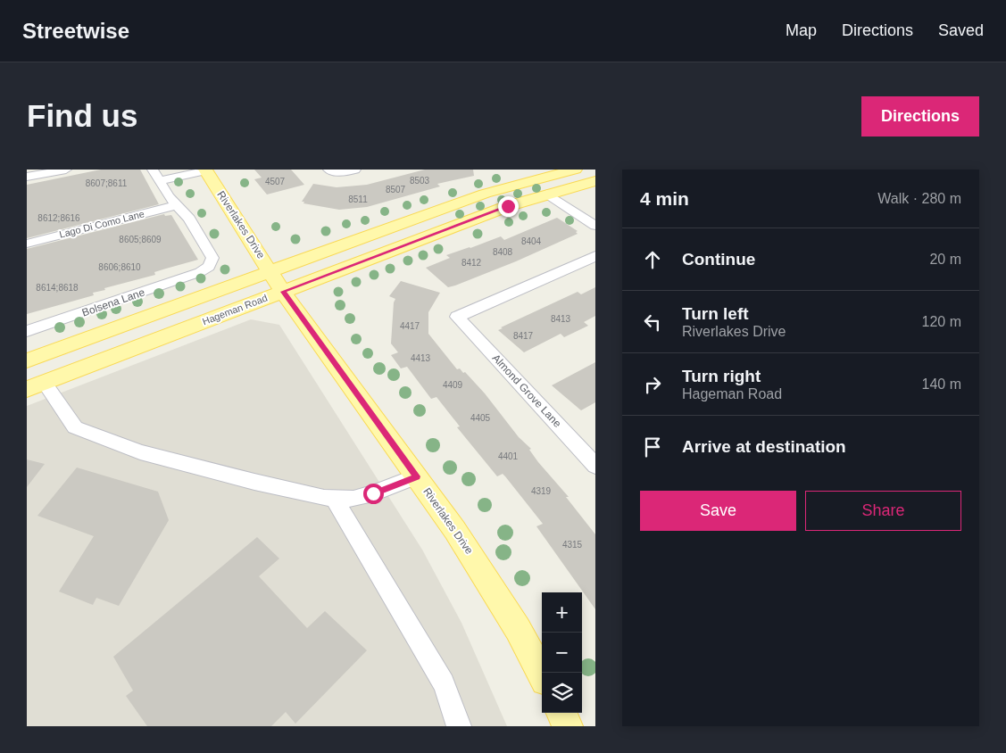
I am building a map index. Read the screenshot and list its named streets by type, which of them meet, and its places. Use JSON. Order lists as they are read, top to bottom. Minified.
{"streets":{"main road":["Riverlakes Drive","Hageman Road"],"street":["Lago Di Como Lane","Bolsena Lane","Almond Grove Lane"]},"crossings":[["Lago Di Como Lane","Bolsena Lane"],["Riverlakes Drive","Hageman Road"]],"house_numbers":["8503","4507","8607;8611","8507","8511","8612;8616","8605;8609","8404","8408","8412","8606;8610","8614;8618","8413","4417","8417","4413","4409","4405","4401","4319","4315"],"page":{"header":"Streetwise","nav":["Map","Directions","Saved"],"buttons":["Directions",["Save","Share"]],"title":"Find us","heading":["4 min","Walk · 280 m"],"list":[["Continue","20 m"],["Turn left","Riverlakes Drive","120 m"],["Turn right","Hageman Road","140 m"],"Arrive at destination"],"map_buttons":["+","−"]}}
